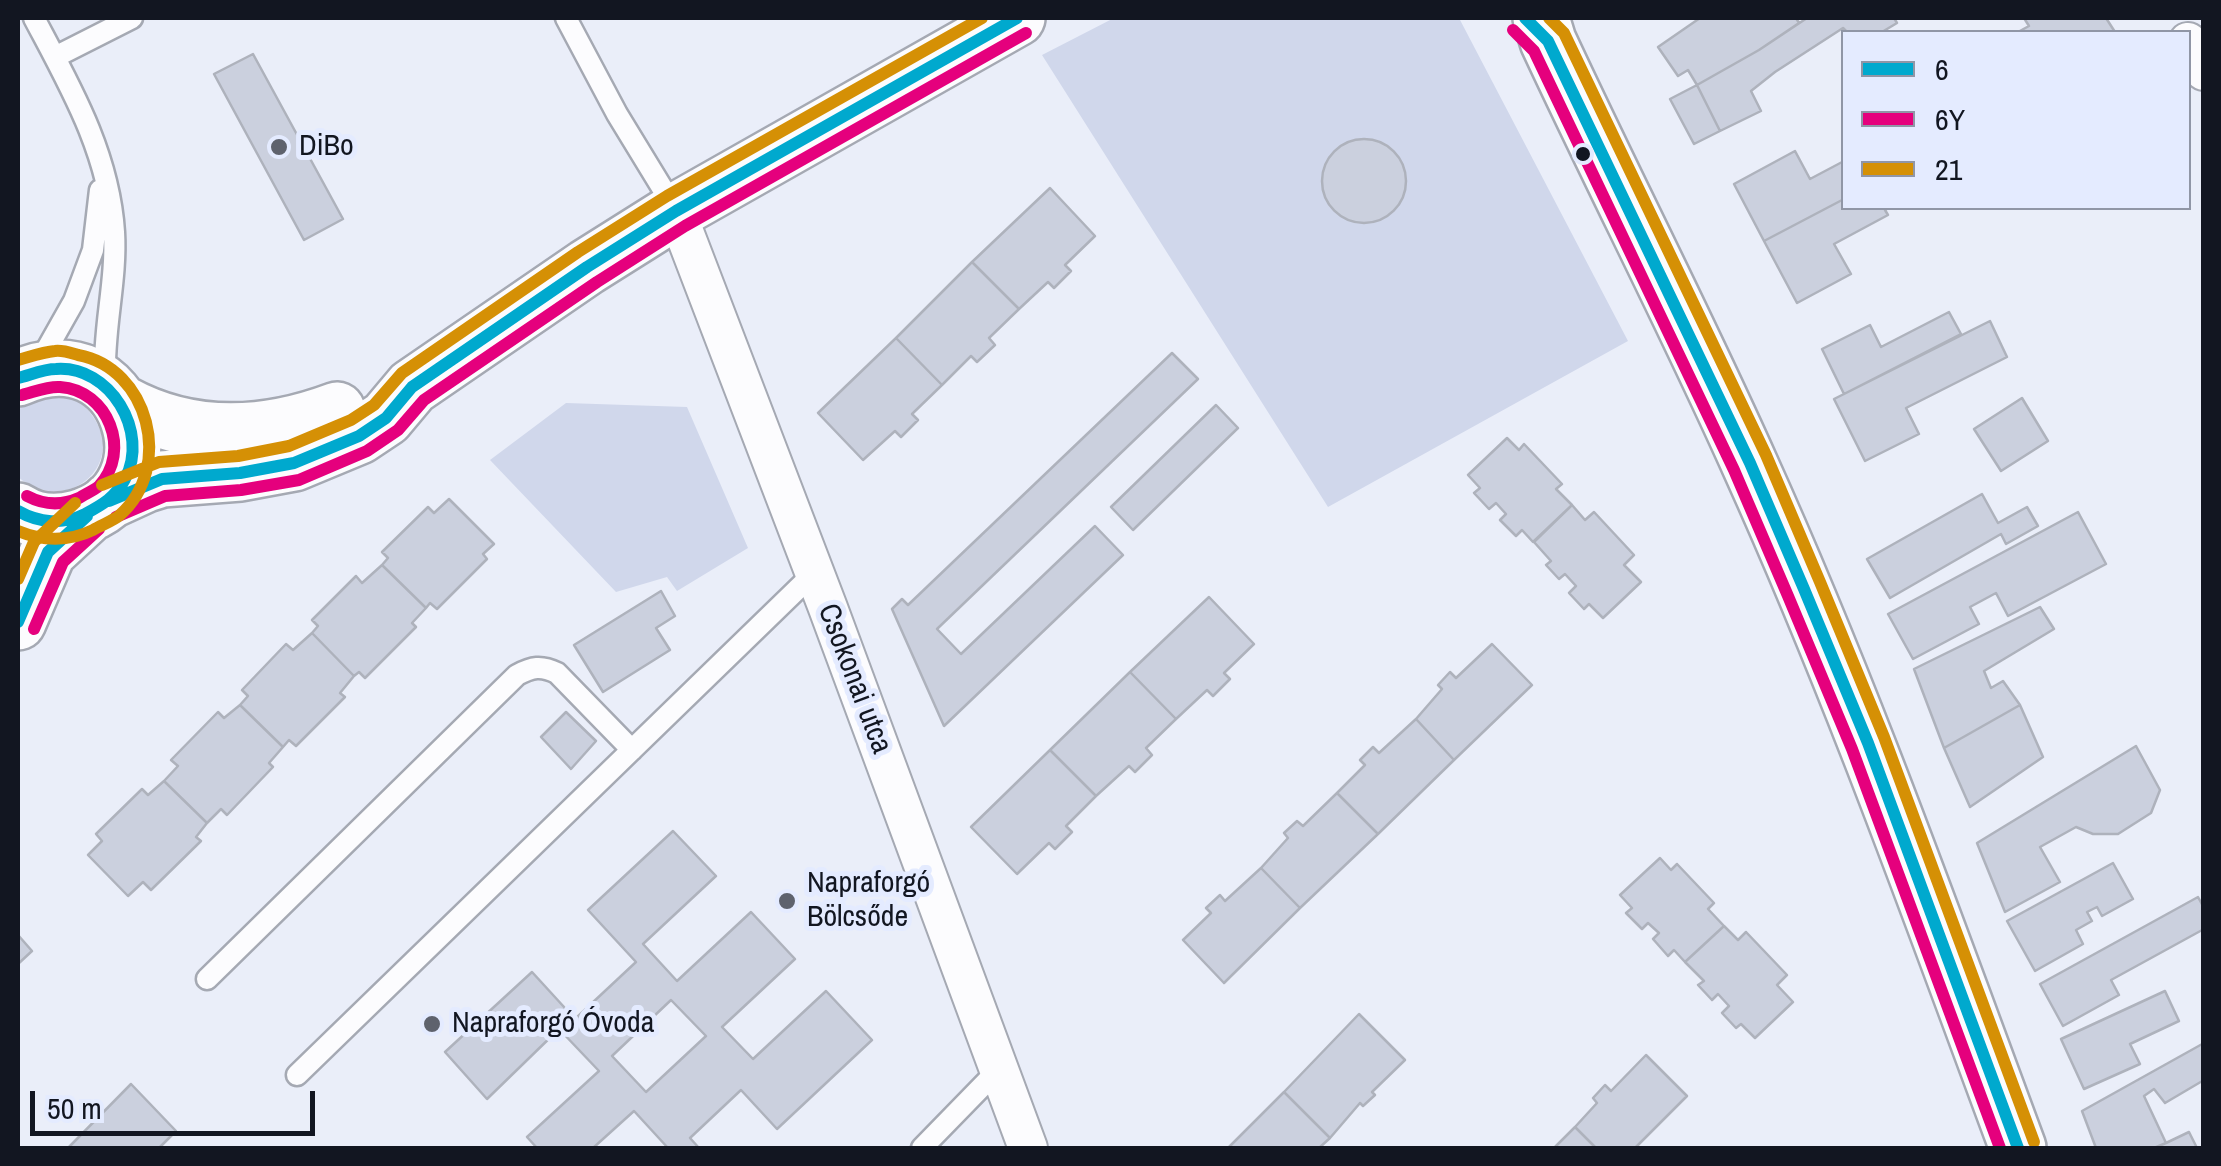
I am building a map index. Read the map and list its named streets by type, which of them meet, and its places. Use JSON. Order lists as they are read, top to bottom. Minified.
{"streets":{"street":["Csokonai utca"]},"places":["DiBo","Napraforgó Bölcsőde","Napraforgó Óvoda"],"lines":["transit line 6","transit line 21","transit line 6Y"],"legend":["6","6Y","21"],"scale_bar":"50 m"}
